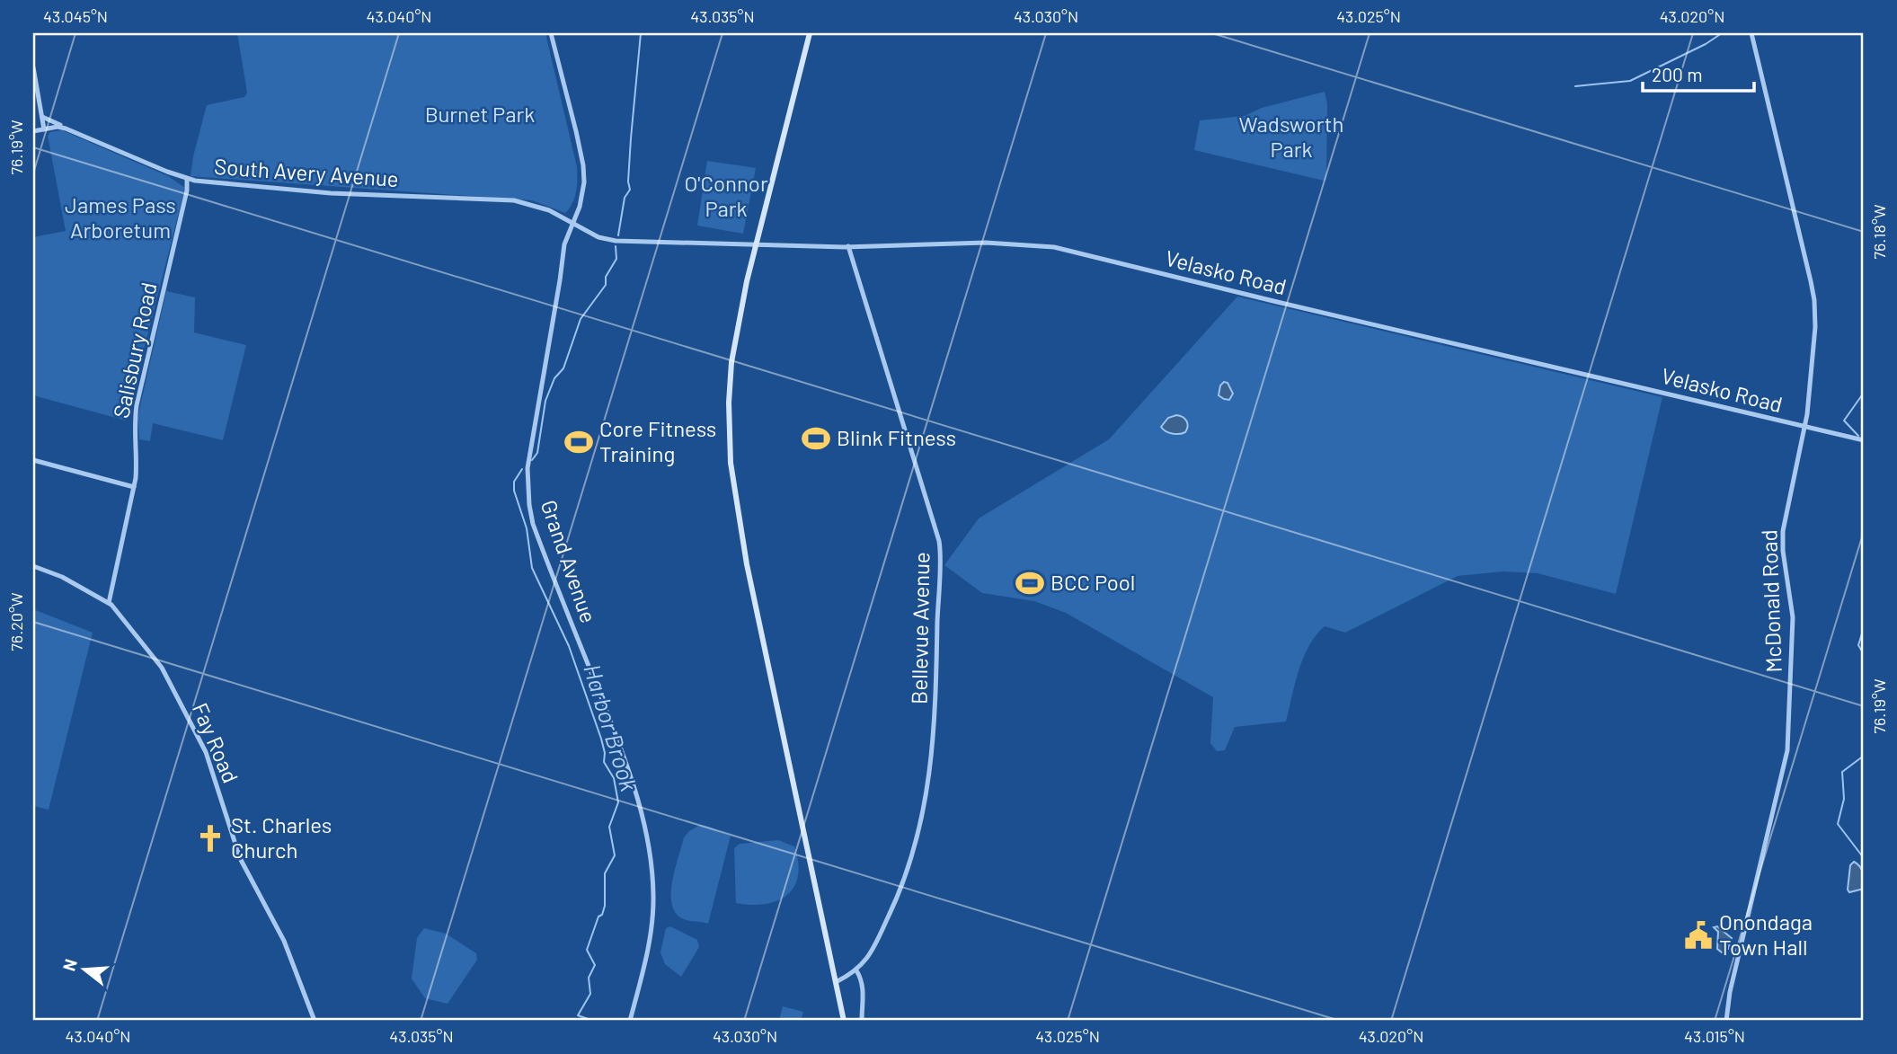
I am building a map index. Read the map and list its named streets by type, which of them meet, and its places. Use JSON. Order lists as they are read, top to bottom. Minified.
{"streets":{"street":["South Avery Avenue","Velasko Road","Salisbury Road","Grand Avenue","McDonald Road","Bellevue Avenue","Fay Road"]},"crossings":[["South Avery Avenue","Velasko Road"],["South Avery Avenue","Salisbury Road"],["South Avery Avenue","Grand Avenue"],["Velasko Road","Grand Avenue"],["Velasko Road","McDonald Road"],["Velasko Road","Bellevue Avenue"],["Salisbury Road","Fay Road"]],"water":["Harbor Brook"],"parks":["Burnet Park","Wadsworth Park","O'Connor Park","James Pass Arboretum"],"places":{"sports":["Blink Fitness","Core Fitness Training","BCC Pool"],"church":["St. Charles Church"],"public building":["Onondaga Town Hall"]},"scale_bar":"200 m","north":"left","coordinates":["43.045°N","43.040°N","43.035°N","43.030°N","43.025°N","43.020°N","76.19°W","76.18°W","76.20°W","43.015°N"]}
